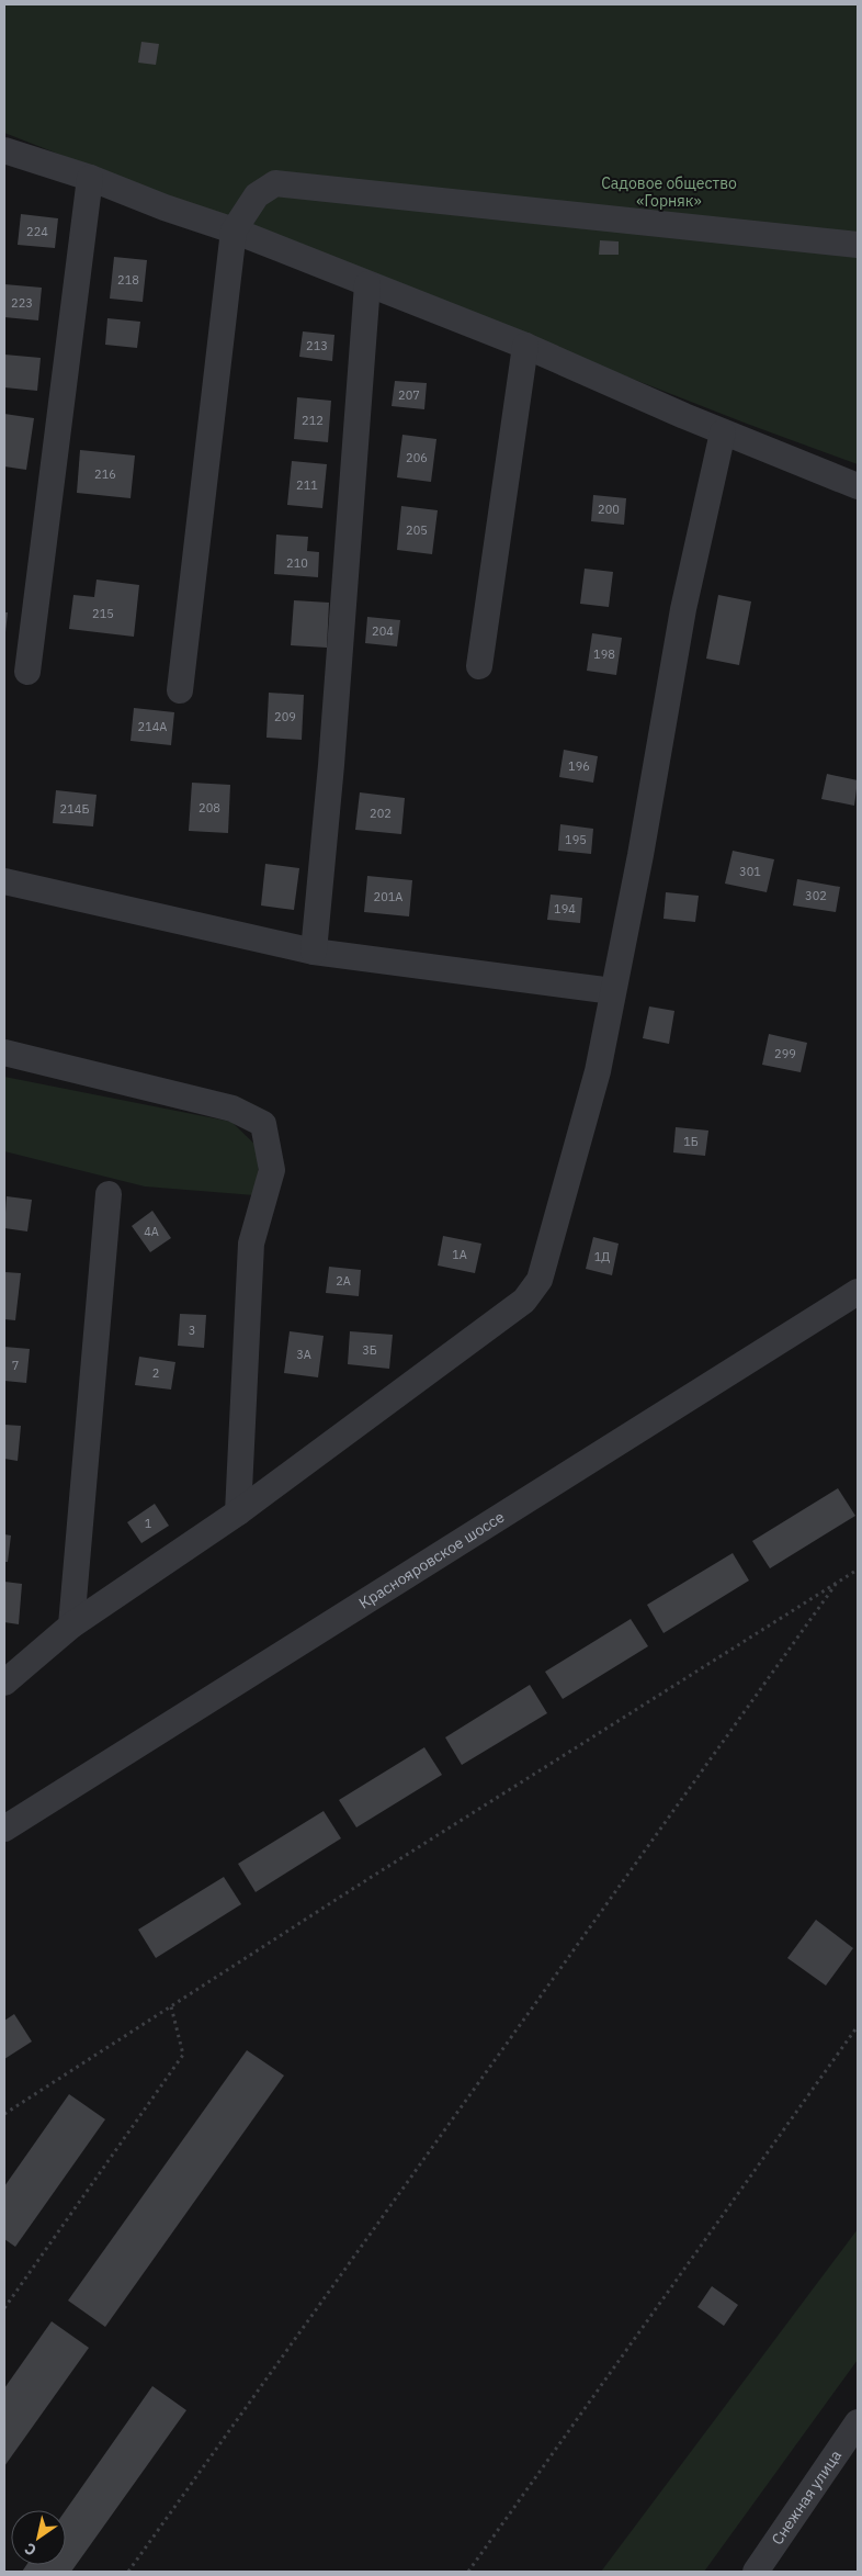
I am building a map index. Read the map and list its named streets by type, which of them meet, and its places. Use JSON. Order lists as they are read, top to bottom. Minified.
{"streets":{"street":["Краснояровское шоссе","Снежная улица"]},"parks":["Садовое общество «Горняк»"],"house_numbers":["224","218","223","213","207","212","206","216","211","200","205","210","215","204","198","209","214А","196","208","214Б","202","195","301","302","201А","194","299","1Б","4А","1А","1Д","2А","3","3Б","3А","7","2","1"],"north":"bottom left"}
